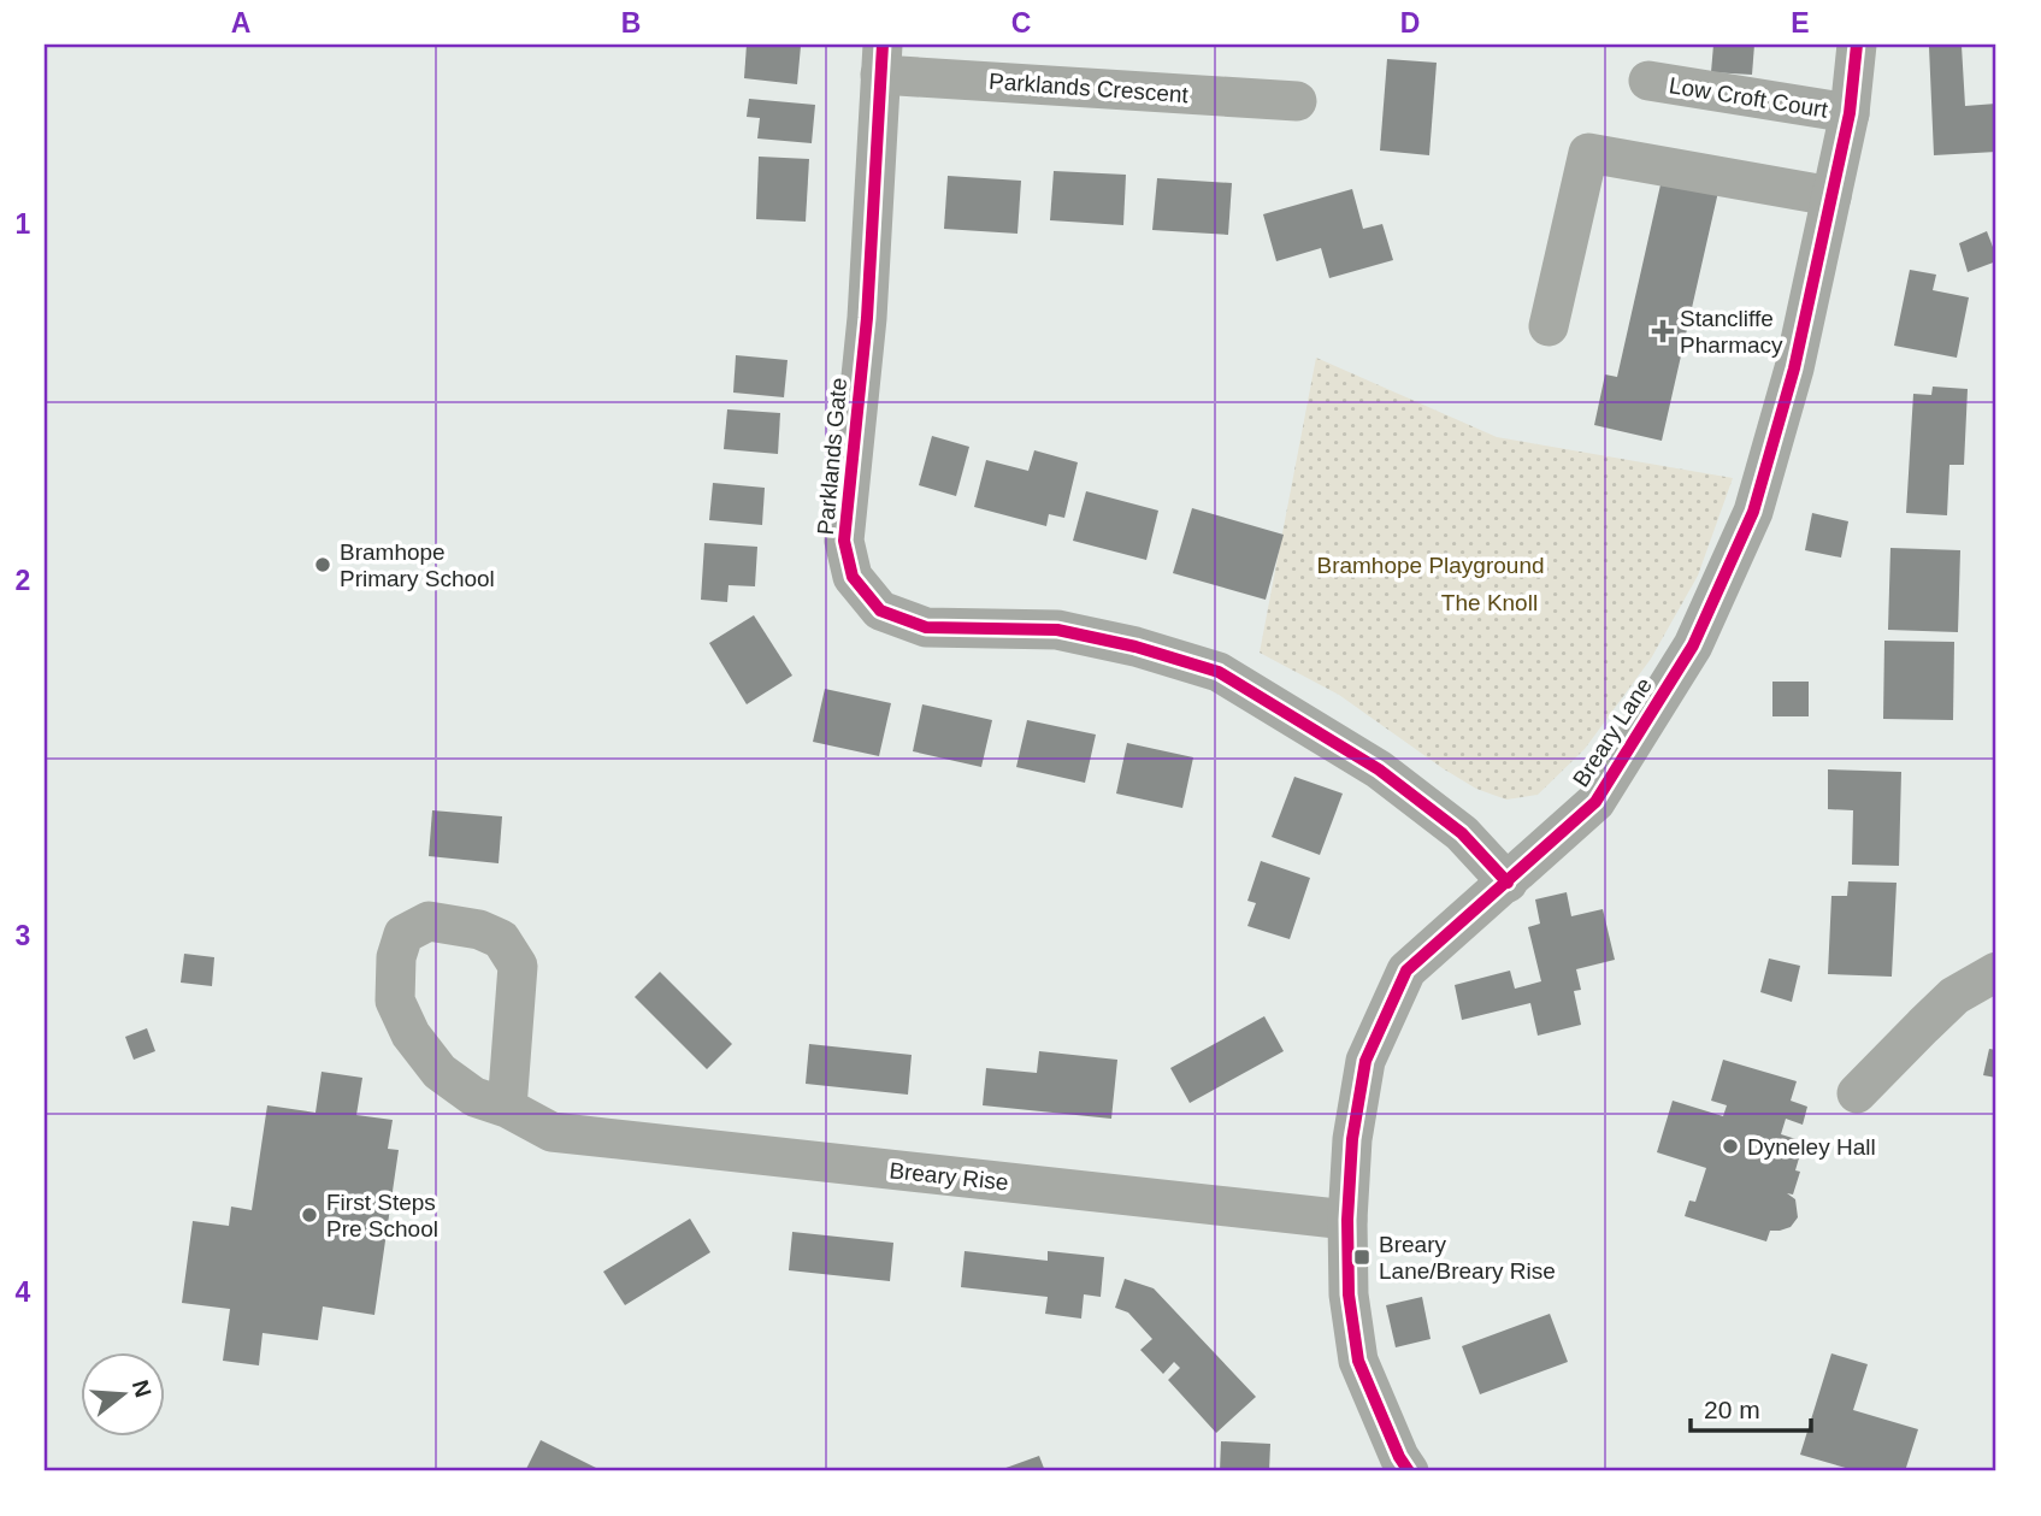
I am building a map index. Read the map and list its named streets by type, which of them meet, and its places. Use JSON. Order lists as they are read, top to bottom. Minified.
{"streets":{"street":["Parklands Crescent","Low Croft Court","Parklands Gate","Breary Lane","Breary Rise"]},"crossings":[["Parklands Crescent","Parklands Gate"],["Low Croft Court","Breary Lane"],["Parklands Gate","Breary Lane"],["Breary Lane","Breary Rise"]],"parks":["Bramhope Playground","The Knoll"],"places":{"health":["Stancliffe Pharmacy"],"other":["Bramhope Primary School","Dyneley Hall","First Steps Pre School"],"transit":["Breary Lane/Breary Rise"]},"scale_bar":"20 m","north":"right","grid":{"columns":["A","B","C","D","E"],"rows":["1","2","3","4"]}}
